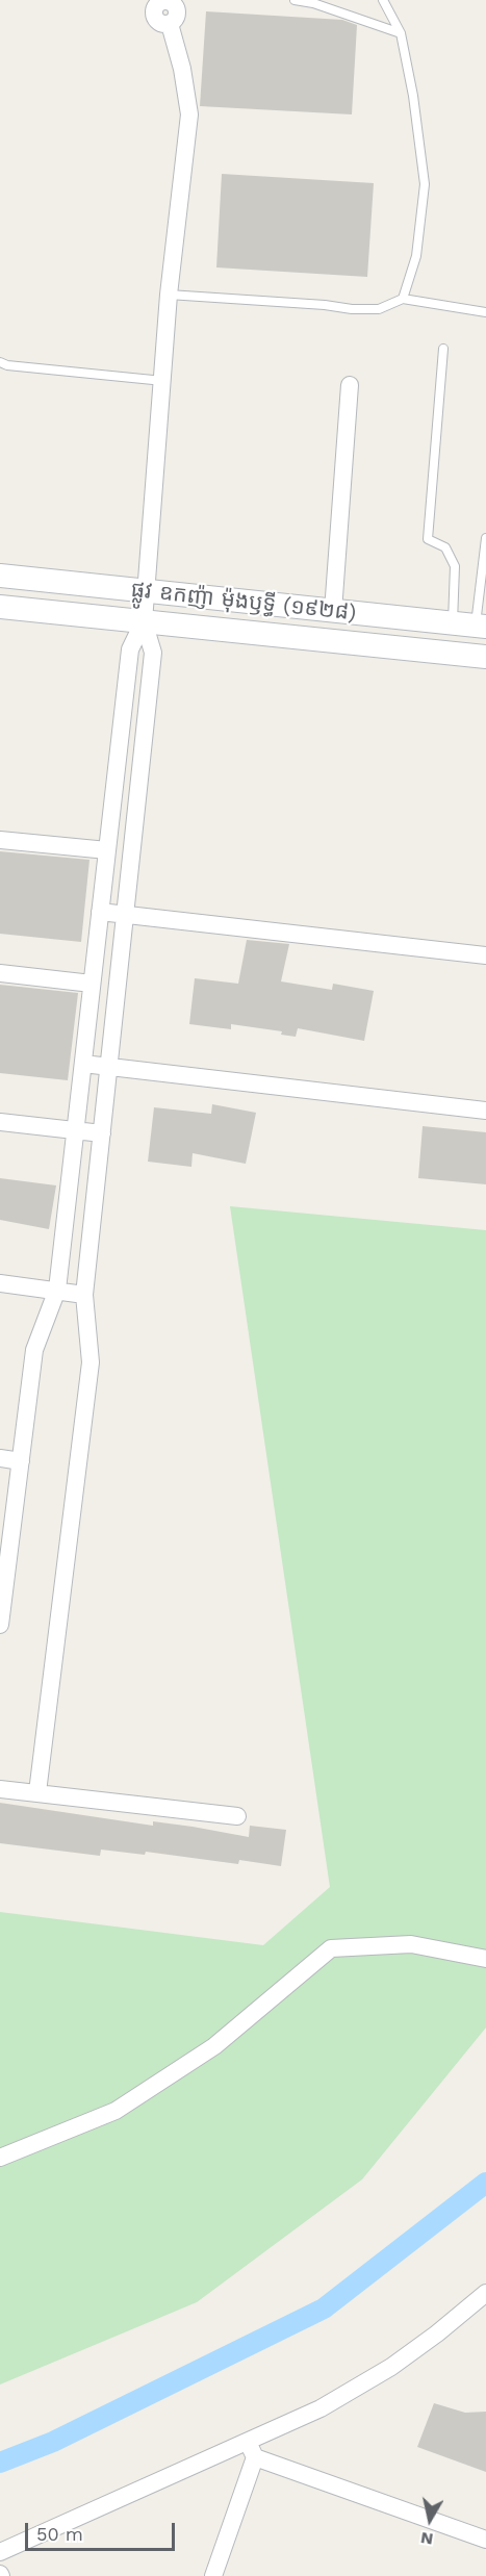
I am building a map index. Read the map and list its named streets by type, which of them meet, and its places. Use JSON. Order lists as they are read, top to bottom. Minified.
{"streets":{"main road":["ផ្លូវ ឧកញ៉ា ម៉ុងឫទ្ធី (១៩២៨)"]},"scale_bar":"50 m","north":"bottom"}
